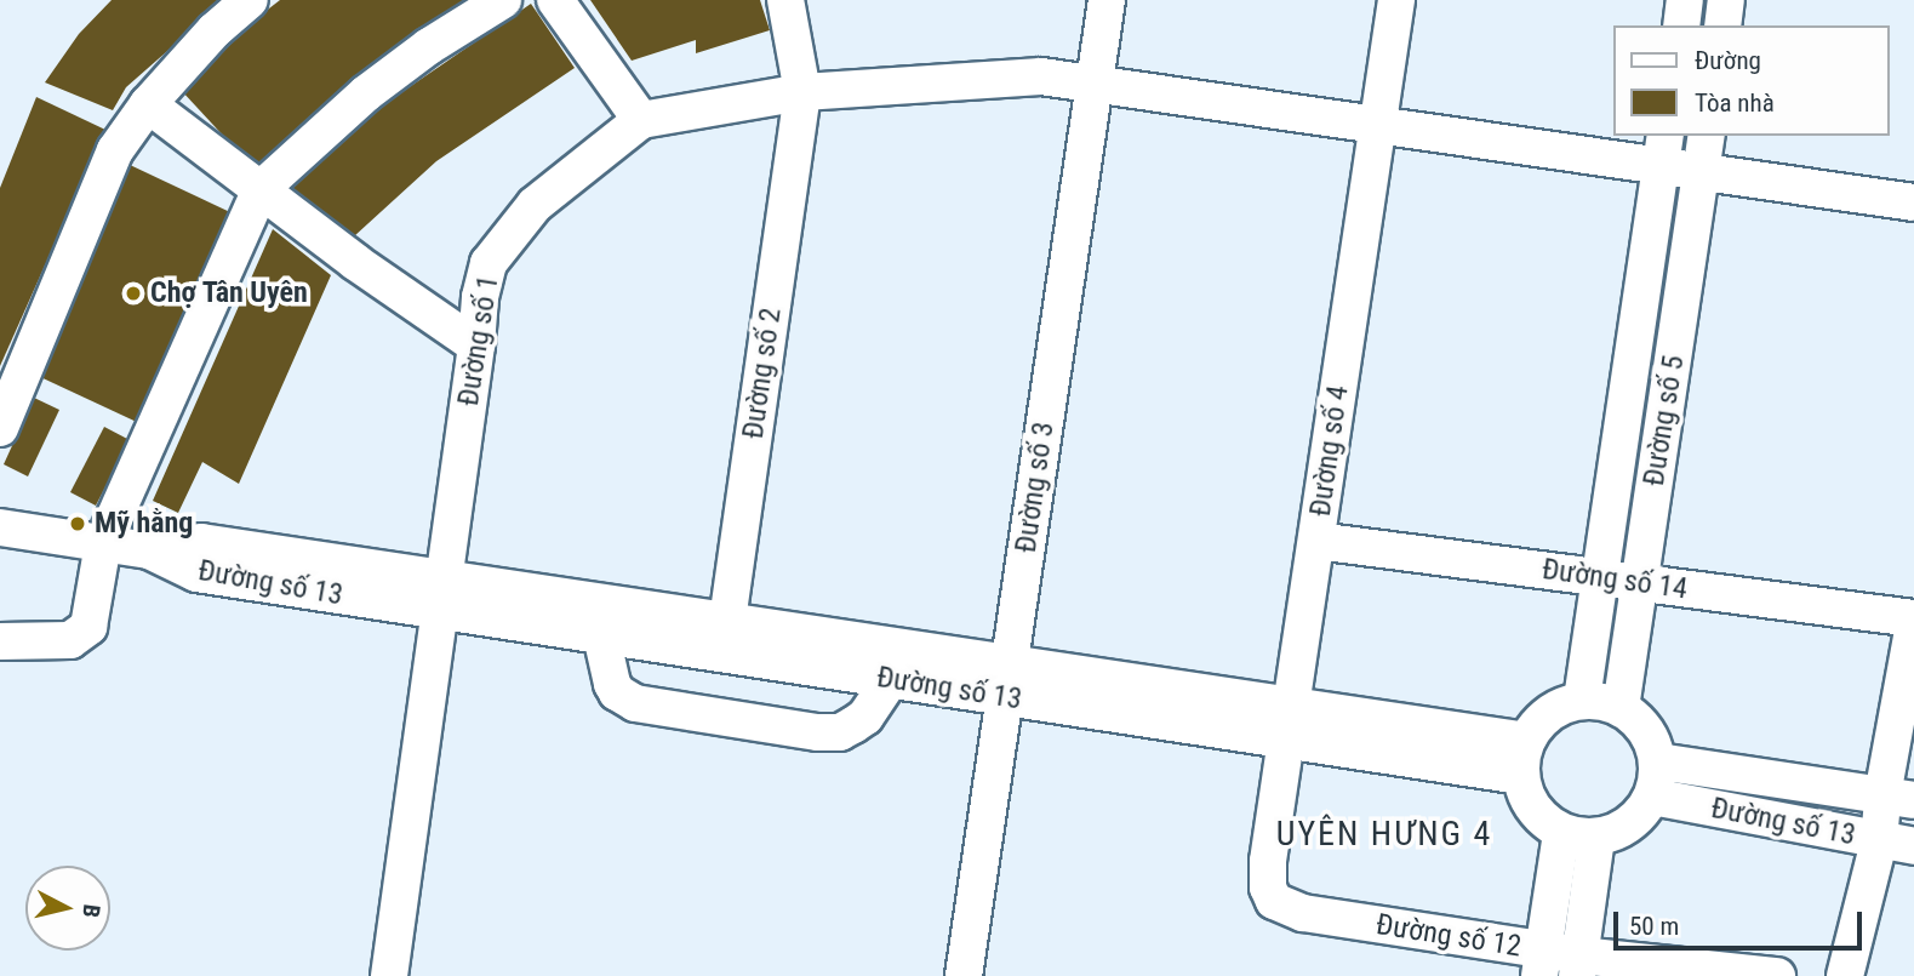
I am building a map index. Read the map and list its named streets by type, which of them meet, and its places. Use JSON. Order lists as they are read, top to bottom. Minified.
{"streets":{"street":["Đường số 1","Đường số 2","Đường số 5","Đường số 4","Đường số 3","Đường số 14","Đường số 13","Đường số 12"]},"crossings":[["Đường số 1","Đường số 2"],["Đường số 1","Đường số 5"],["Đường số 1","Đường số 4"],["Đường số 1","Đường số 3"],["Đường số 1","Đường số 13"],["Đường số 2","Đường số 13"],["Đường số 5","Đường số 14"],["Đường số 5","Đường số 13"],["Đường số 4","Đường số 14"],["Đường số 4","Đường số 13"],["Đường số 4","Đường số 12"],["Đường số 3","Đường số 13"]],"districts":["UYÊN HƯNG 4"],"places":["Chợ Tân Uyên","Mỹ hằng"],"legend":["Đường","Tòa nhà"],"scale_bar":"50 m","north":"right"}
